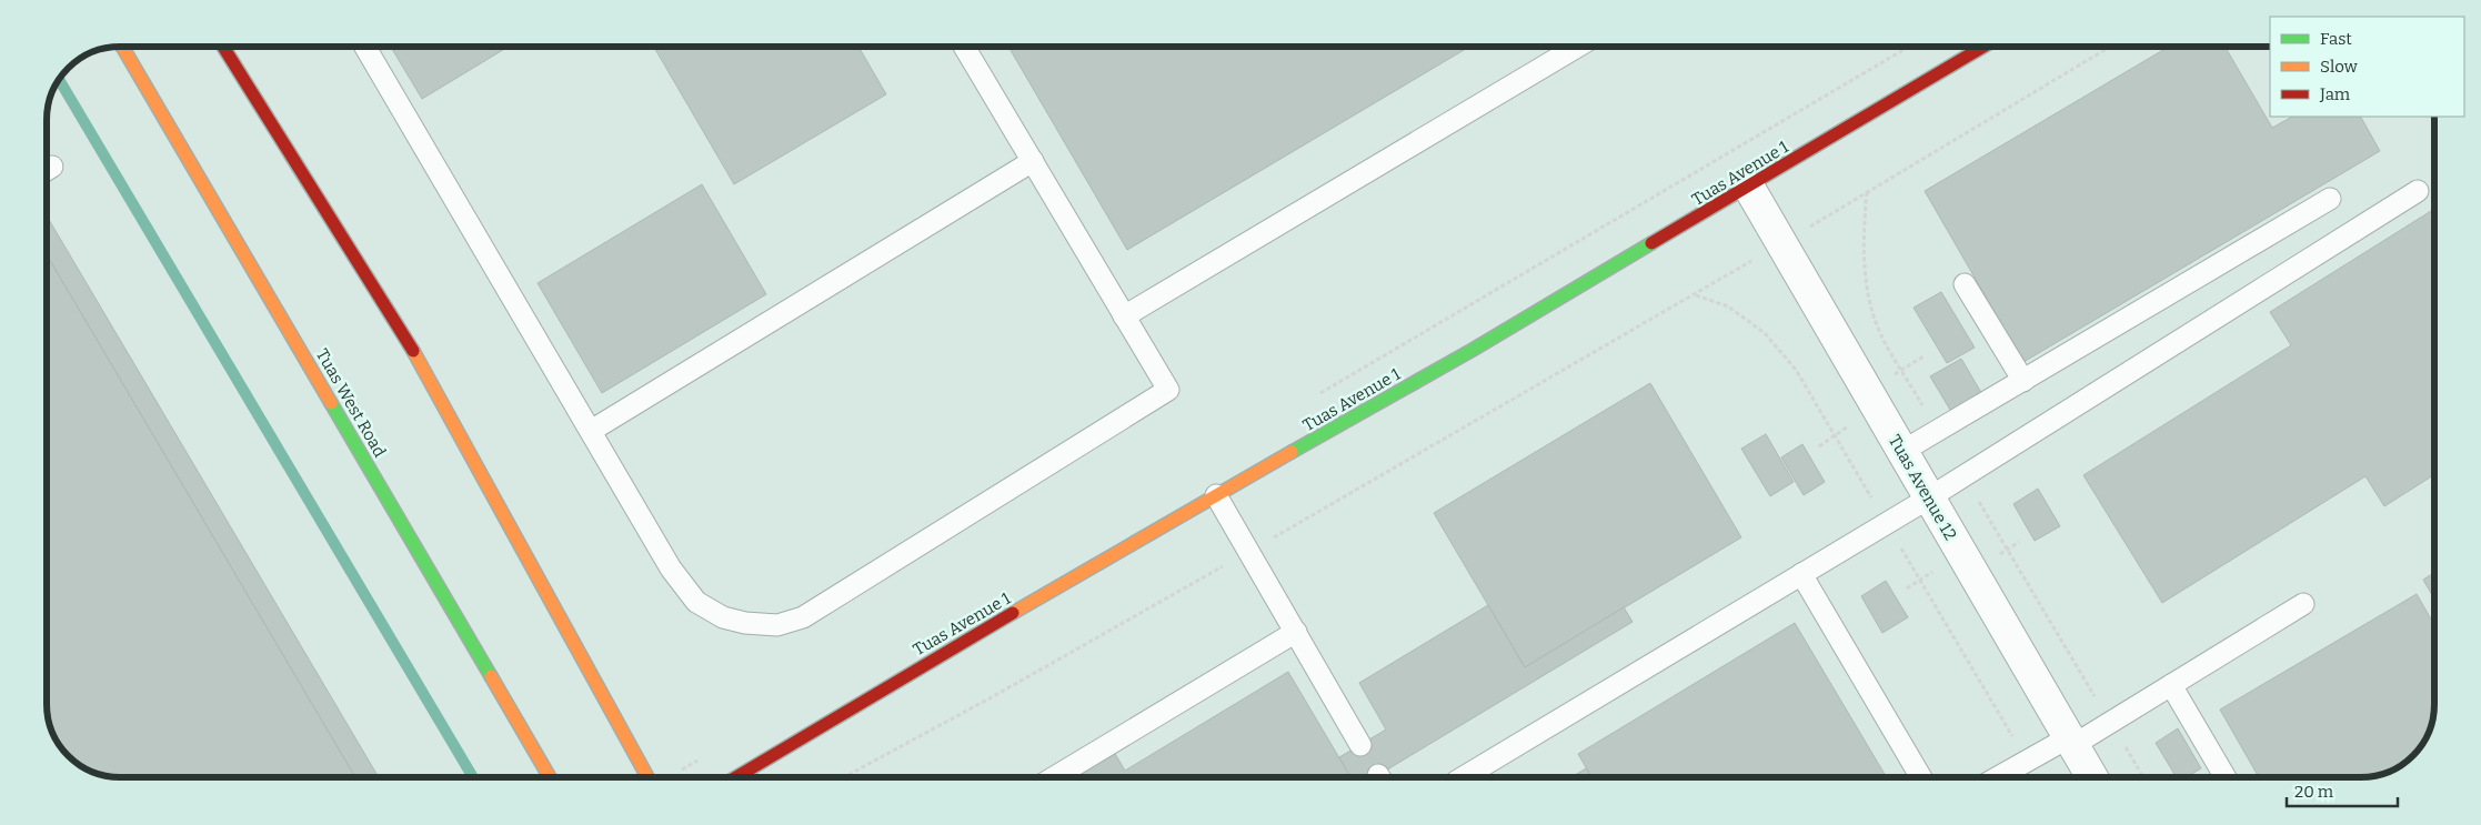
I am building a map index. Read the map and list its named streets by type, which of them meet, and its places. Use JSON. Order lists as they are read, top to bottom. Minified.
{"streets":{"main road":["Tuas Avenue 1","Tuas West Road"],"street":["Tuas Avenue 12"]},"crossings":[["Tuas Avenue 1","Tuas Avenue 12"]],"legend":["Fast","Slow","Jam"],"scale_bar":"20 m"}
